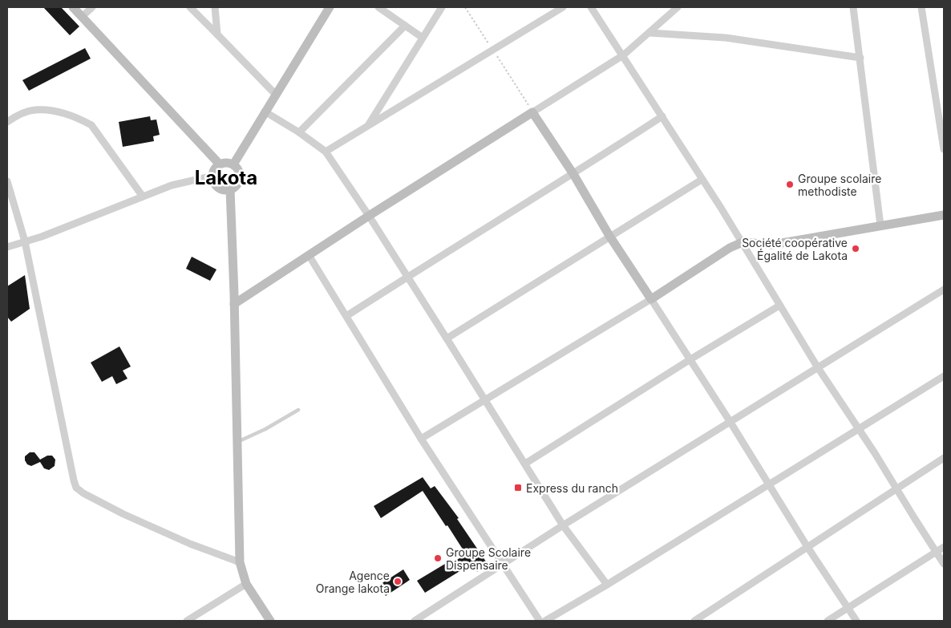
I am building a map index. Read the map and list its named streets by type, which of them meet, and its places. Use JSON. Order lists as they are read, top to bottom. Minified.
{"districts":["Lakota"],"places":{"other":["Groupe scolaire methodiste","Société coopérative Égalité de Lakota","Groupe Scolaire Dispensaire","Agence Orange lakota"],"transit":["Express du ranch"]}}
